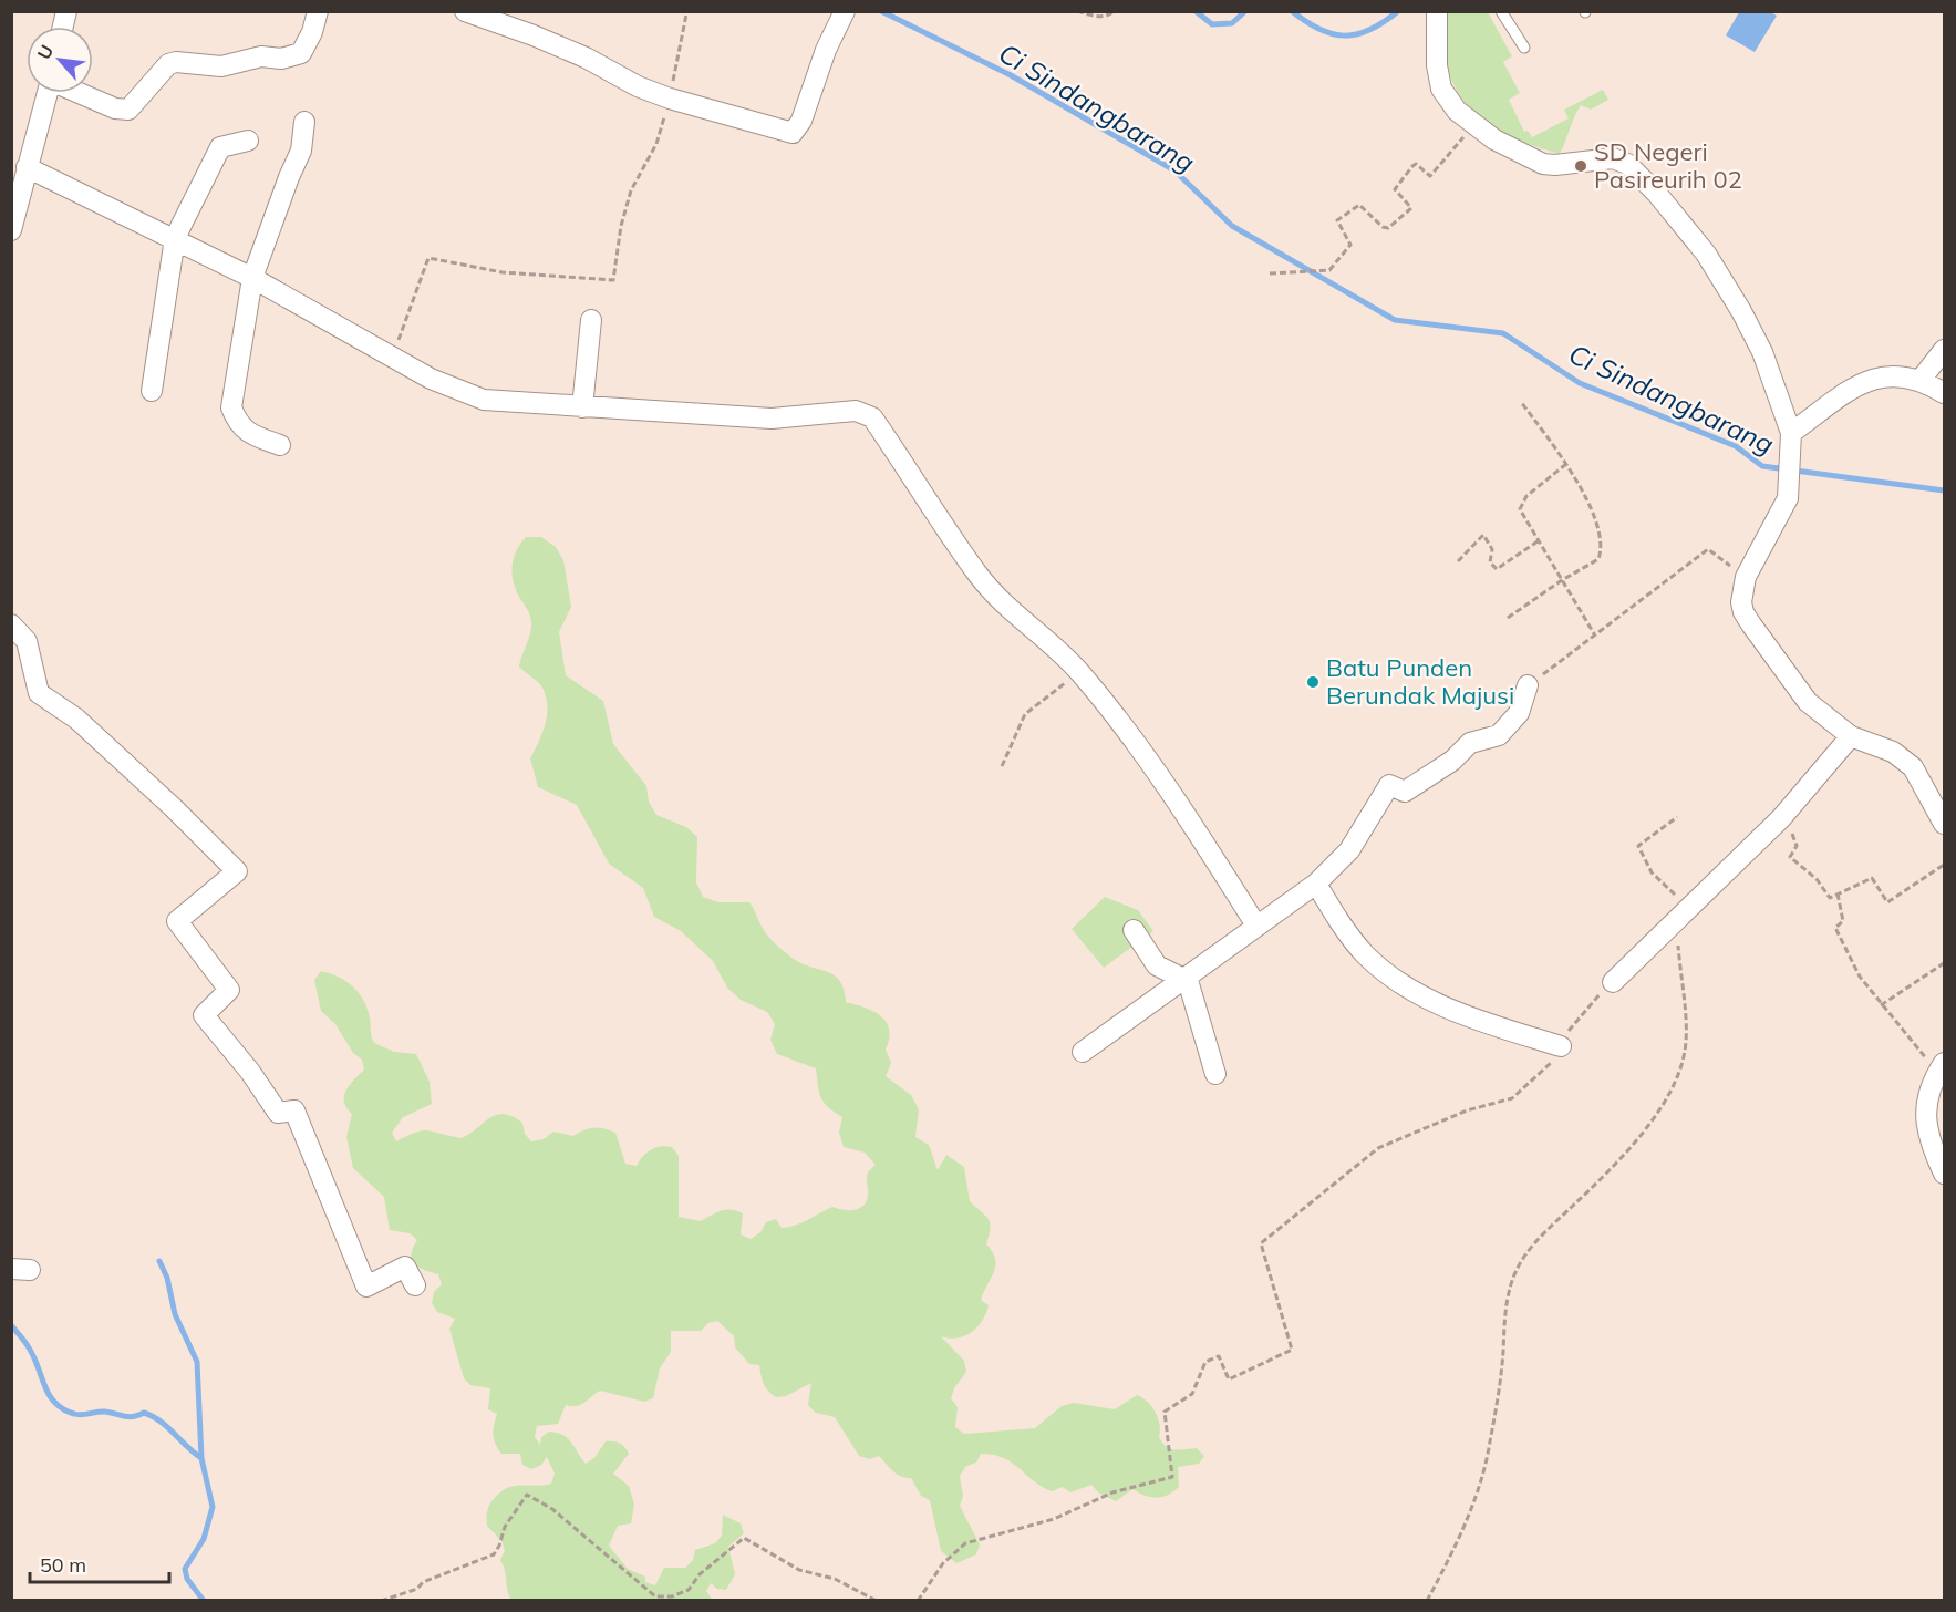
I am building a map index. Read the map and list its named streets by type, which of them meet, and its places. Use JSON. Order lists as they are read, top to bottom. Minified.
{"water":["Ci Sindangbarang"],"places":["SD Negeri Pasireurih 02","Batu Punden Berundak Majusi"],"scale_bar":"50 m","north":"top left"}
